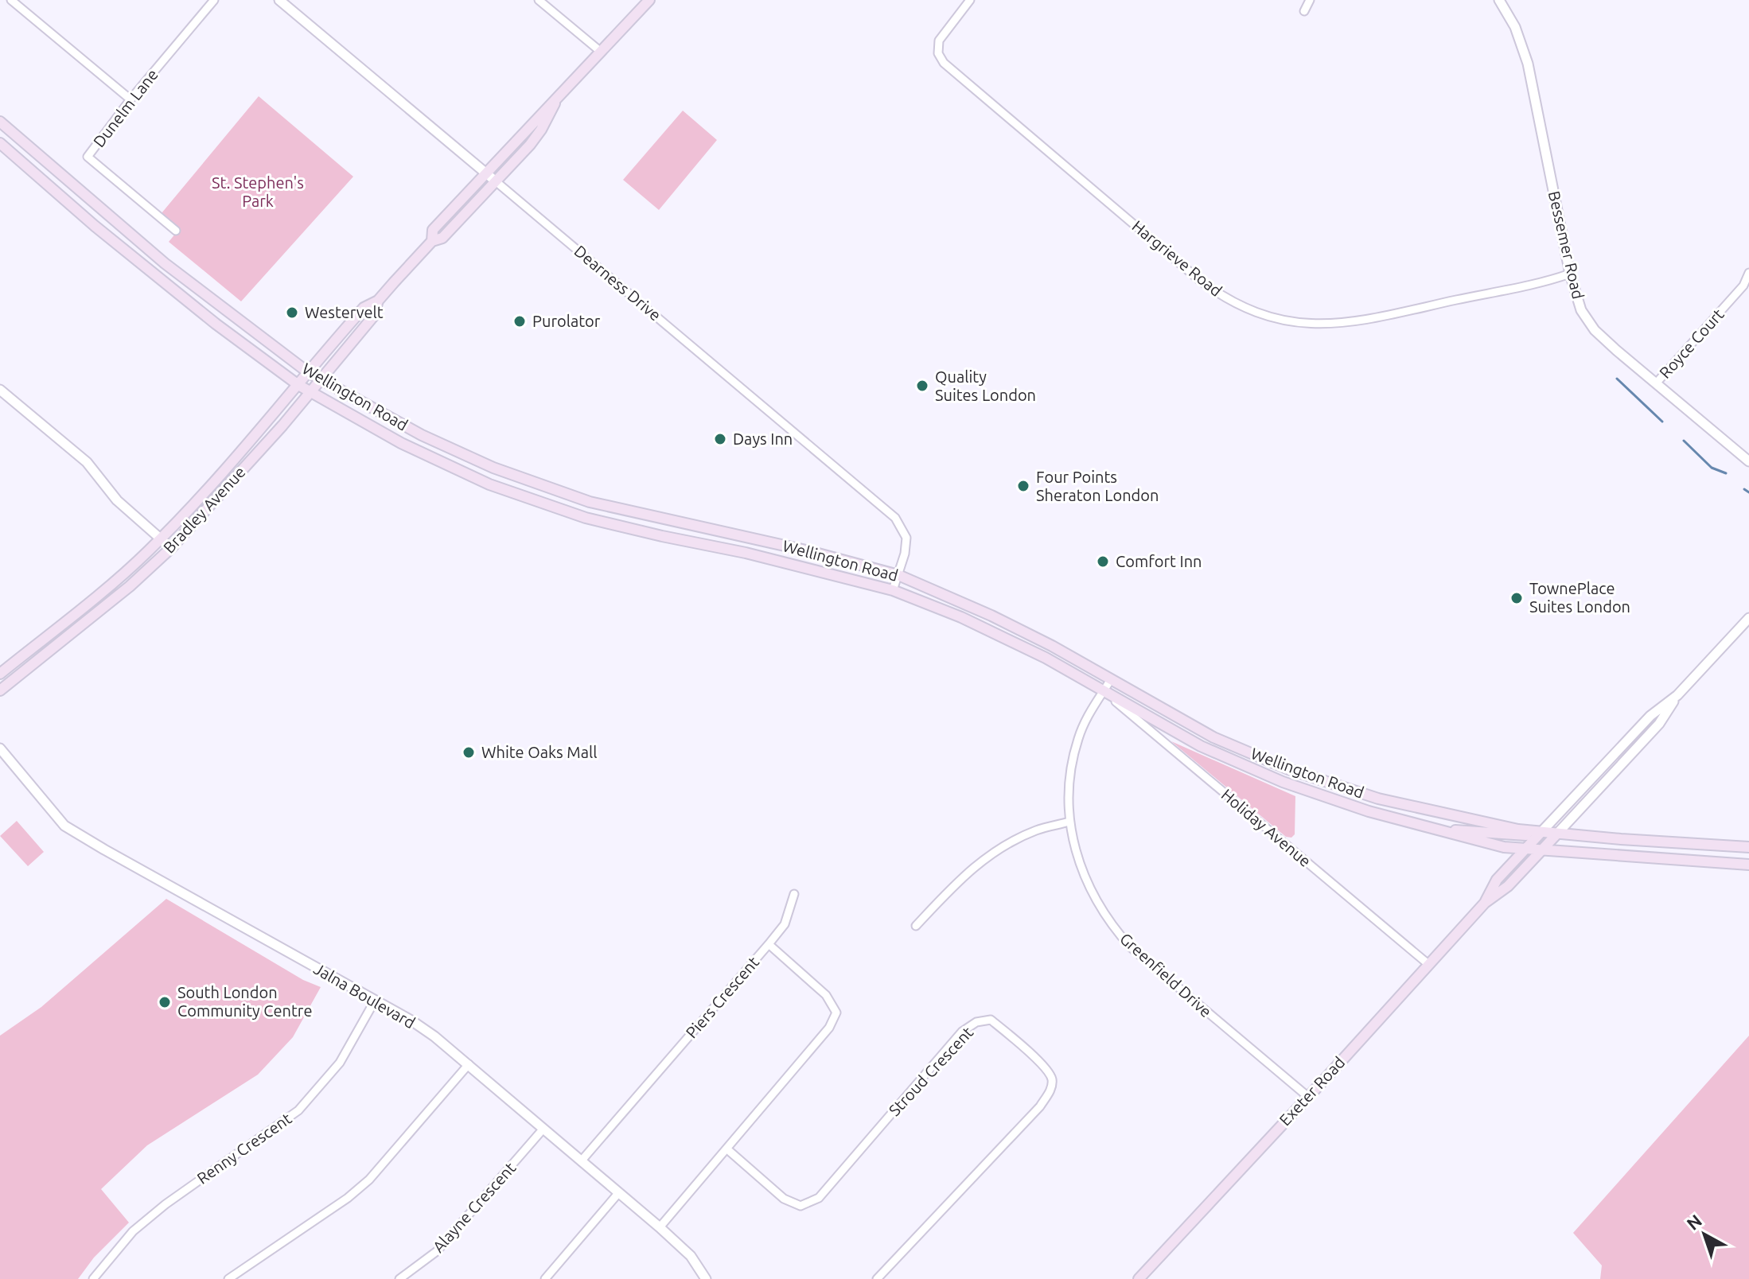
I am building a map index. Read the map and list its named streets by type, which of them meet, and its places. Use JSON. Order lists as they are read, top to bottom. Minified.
{"streets":{"main road":["Wellington Road","Bradley Avenue","Exeter Road"],"street":["Dunelm Lane","Bessemer Road","Hargrieve Road","Dearness Drive","Royce Court","Holiday Avenue","Greenfield Drive","Jalna Boulevard","Piers Crescent","Stroud Crescent","Renny Crescent","Alayne Crescent"]},"crossings":[["Bessemer Road","Hargrieve Road"],["Bessemer Road","Royce Court"],["Dearness Drive","Wellington Road"],["Dearness Drive","Bradley Avenue"],["Wellington Road","Bradley Avenue"],["Wellington Road","Holiday Avenue"],["Wellington Road","Greenfield Drive"],["Wellington Road","Exeter Road"],["Holiday Avenue","Greenfield Drive"],["Holiday Avenue","Exeter Road"],["Greenfield Drive","Exeter Road"],["Jalna Boulevard","Piers Crescent"],["Jalna Boulevard","Renny Crescent"],["Jalna Boulevard","Alayne Crescent"],["Piers Crescent","Stroud Crescent"]],"parks":["St. Stephen's Park"],"places":["Westervelt","Purolator","Quality Suites London","Days Inn","Four Points Sheraton London","Comfort Inn","TownePlace Suites London","White Oaks Mall","South London Community Centre"],"north":"top left"}
